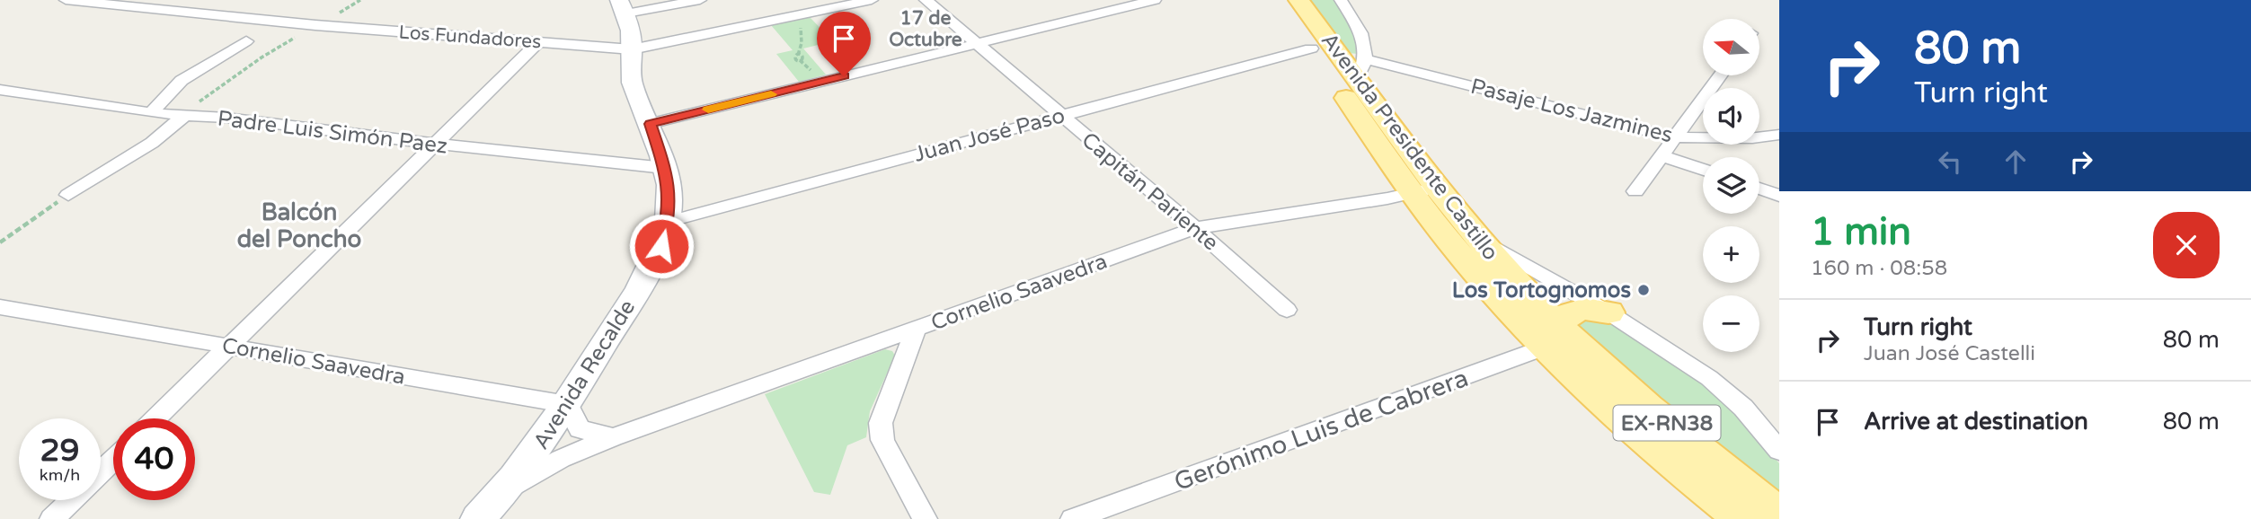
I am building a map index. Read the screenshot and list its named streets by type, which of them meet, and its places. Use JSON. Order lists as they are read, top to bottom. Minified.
{"streets":{"main road":["Avenida Presidente Castillo","EX-RN38"],"street":["Los Fundadores","Pasaje Los Jazmines","Padre Luis Simón Paez","Juan José Paso","Capitán Pariente","Cornelio Saavedra","Avenida Recalde","Gerónimo Luis de Cabrera"]},"crossings":[["Los Fundadores","Avenida Recalde"],["Pasaje Los Jazmines","Avenida Presidente Castillo"],["Padre Luis Simón Paez","Avenida Recalde"],["Juan José Paso","Avenida Presidente Castillo"],["Juan José Paso","Capitán Pariente"],["Juan José Paso","Avenida Recalde"],["Avenida Presidente Castillo","Cornelio Saavedra"],["Avenida Presidente Castillo","Gerónimo Luis de Cabrera"],["Capitán Pariente","Cornelio Saavedra"],["Cornelio Saavedra","Avenida Recalde"]],"districts":["17 de Octubre","Balcón del Poncho"],"places":["Los Tortognomos"],"north":"left","page":{"turn":["80 m","Turn right"],"map_buttons":["+","−"],"heading":["1 min","160 m · 08:58"],"list":[{"name":"Turn right","note":"Juan José Castelli","value":"80 m"},{"name":"Arrive at destination","value":"80 m"}],"speed":"29 km/h","limit":"40"}}
